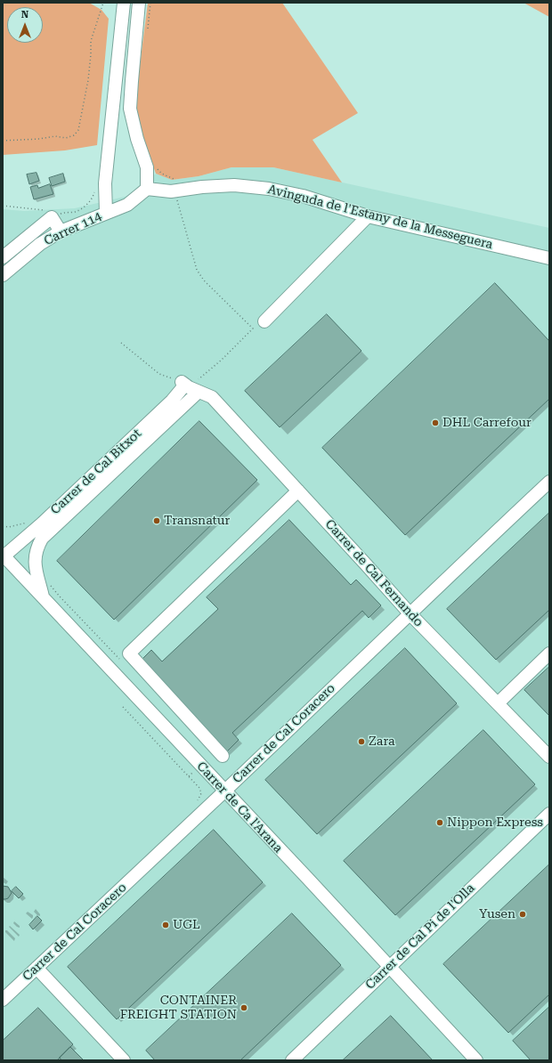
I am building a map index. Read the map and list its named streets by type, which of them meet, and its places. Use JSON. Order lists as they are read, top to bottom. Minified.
{"streets":{"street":["Avinguda de l'Estany de la Messeguera","Carrer 114","Carrer de Cal Bitxot","Carrer de Cal Fernando","Carrer de Cal Coracero","Carrer de Ca l'Arana","Carrer de Cal Pi de l'Olla"]},"crossings":[["Avinguda de l'Estany de la Messeguera","Carrer 114"],["Carrer de Cal Bitxot","Carrer de Cal Fernando"],["Carrer de Cal Bitxot","Carrer de Ca l'Arana"],["Carrer de Cal Fernando","Carrer de Cal Coracero"],["Carrer de Cal Coracero","Carrer de Ca l'Arana"],["Carrer de Ca l'Arana","Carrer de Cal Pi de l'Olla"]],"places":["DHL Carrefour","Transnatur","Zara","Nippon Express","Yusen","UGL","CONTAINER FREIGHT STATION"],"north":"top"}
